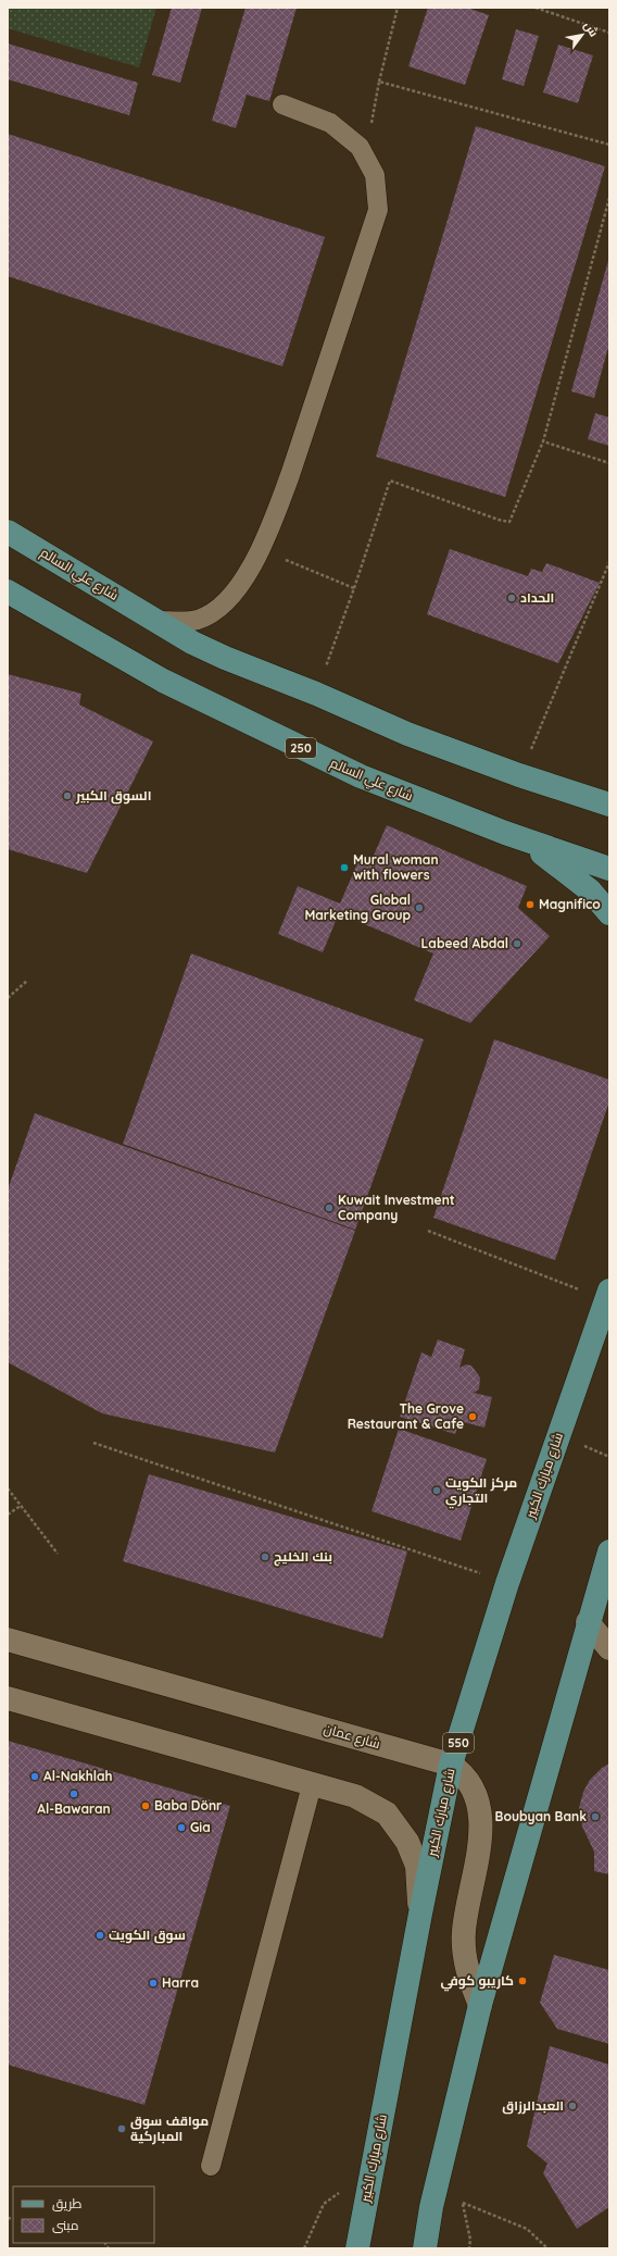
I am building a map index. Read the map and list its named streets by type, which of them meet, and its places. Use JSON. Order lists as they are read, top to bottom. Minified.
{"streets":{"main road":["شارع علي السالم","250","شارع مبارك الكبير","550"],"street":["شارع عمان"]},"crossings":[["شارع مبارك الكبير","شارع عمان"]],"places":["الحداد","السوق الكبير","Mural woman with flowers","Magnifico","Global Marketing Group","Labeed Abdal","Kuwait Investment Company","The Grove Restaurant & Cafe","مركز الكويت التجاري","بنك الخليج","Al-Nakhlah","Al-Bawaran","Baba Dönr","Boubyan Bank","Gia","سوق الكويت","كاريبو كوفي","Harra","العبدالرزاق","مواقف سوق المباركية"],"legend":["طريق","مبنى"],"north":"top right"}
